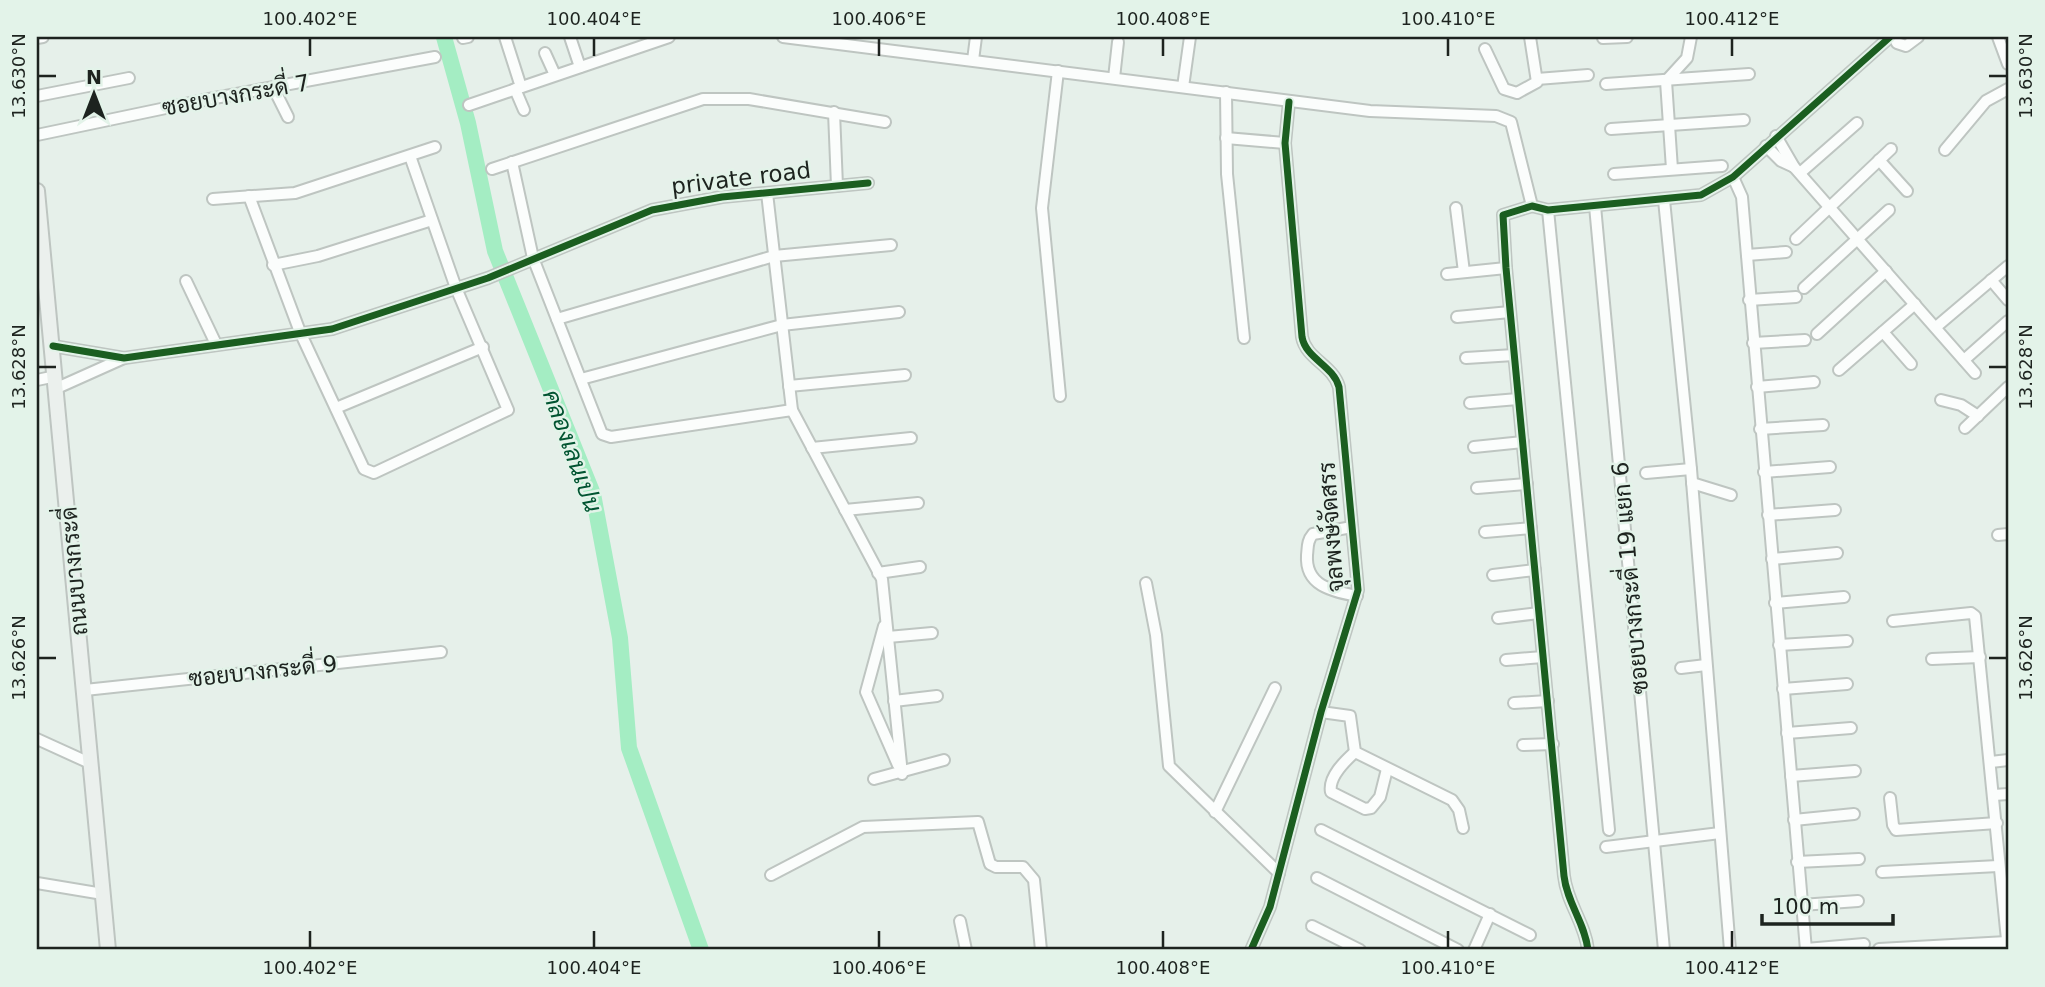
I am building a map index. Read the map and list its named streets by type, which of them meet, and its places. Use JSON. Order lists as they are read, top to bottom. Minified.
{"streets":{"street":["ซอยบางกระดี่ 7","private road","จุลพงษ์จัดสรร","ถนนบางกระดี่","ซอยบางกระดี่ 19 แยก 6","ซอยบางกระดี่ 9"]},"crossings":[["ถนนบางกระดี่","ซอยบางกระดี่ 9"]],"water":["คลองเลนเปน"],"scale_bar":"100 m","north":"top","coordinates":["100.402°E","100.404°E","100.406°E","100.408°E","100.410°E","100.412°E","13.630°N","13.628°N","13.626°N"]}
